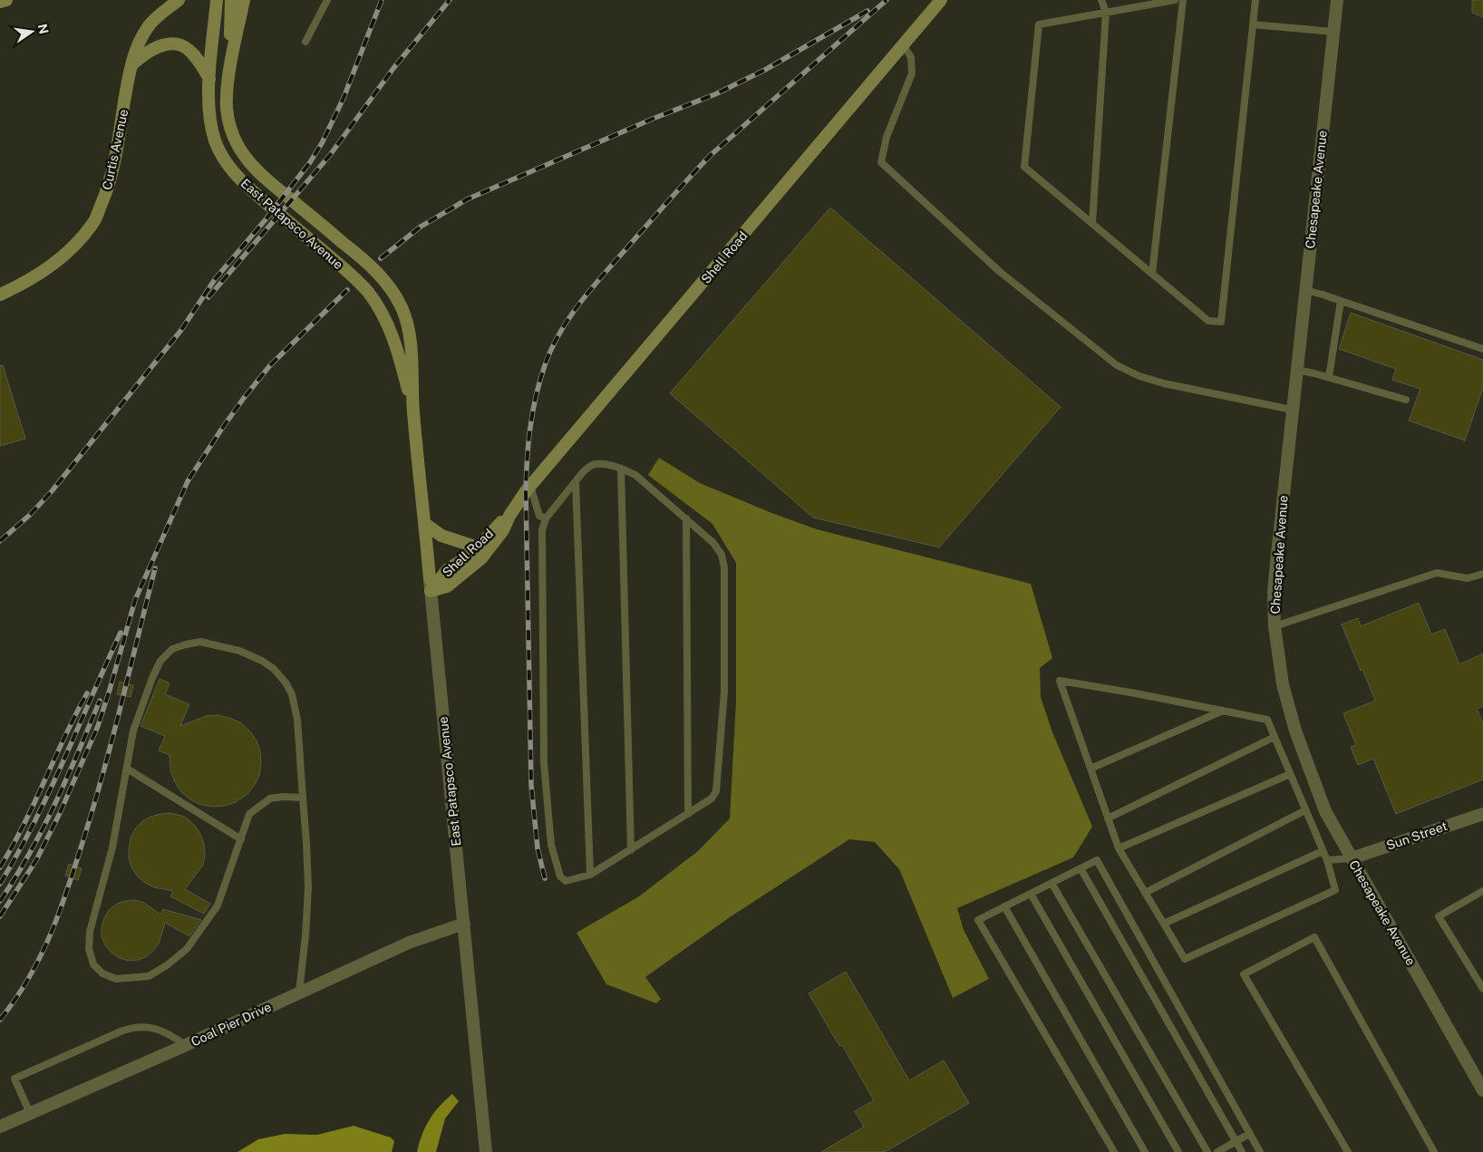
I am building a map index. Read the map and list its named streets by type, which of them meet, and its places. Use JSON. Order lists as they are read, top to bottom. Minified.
{"streets":{"main road":["Curtis Avenue","East Patapsco Avenue","Shell Road"],"street":["Chesapeake Avenue","Sun Street","Coal Pier Drive"]},"crossings":[["Chesapeake Avenue","Sun Street"],["East Patapsco Avenue","Shell Road"],["East Patapsco Avenue","Coal Pier Drive"]],"north":"right"}
